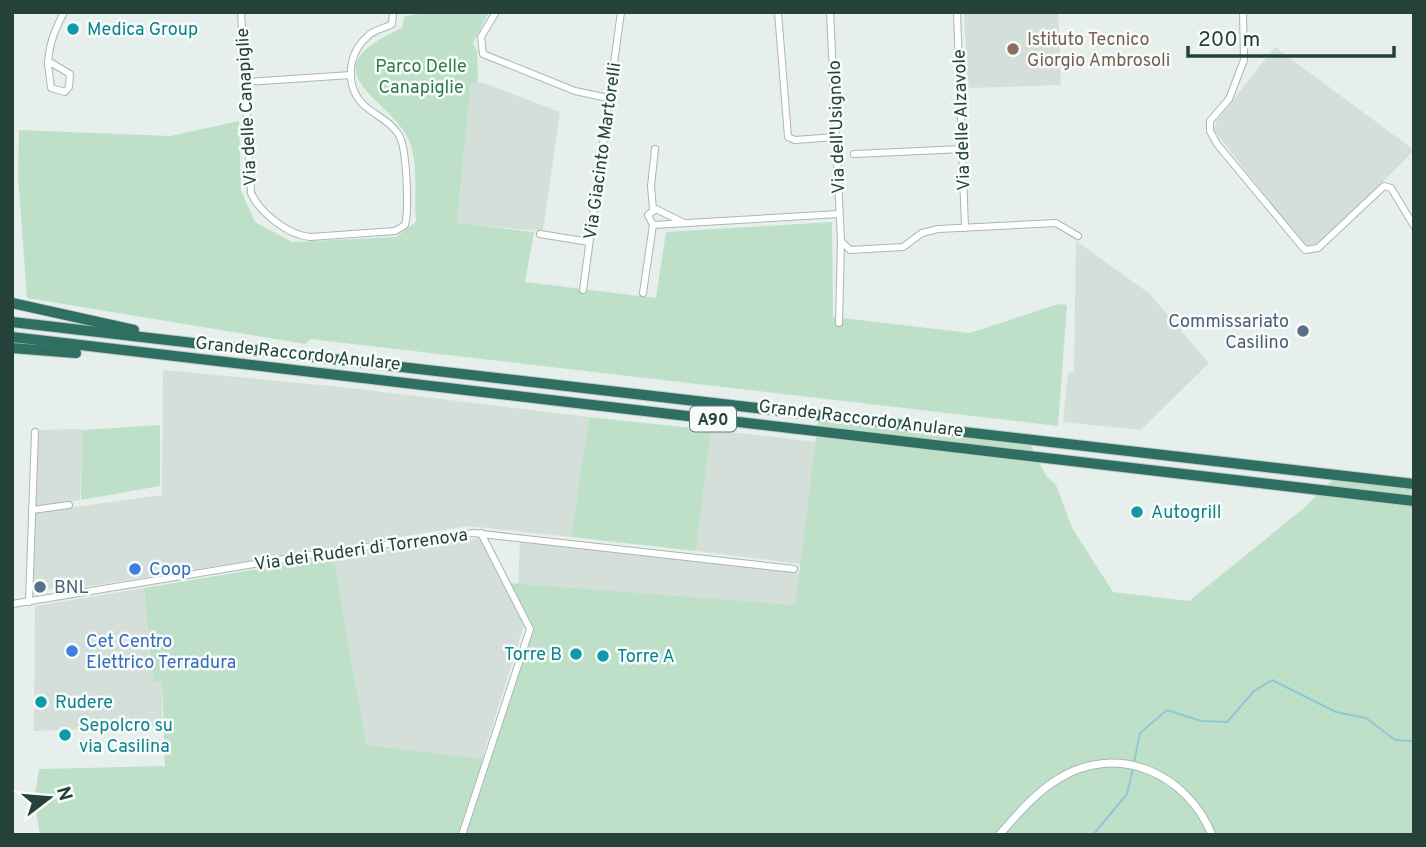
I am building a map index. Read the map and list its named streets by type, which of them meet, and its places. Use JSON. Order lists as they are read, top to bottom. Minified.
{"streets":{"highway":["Grande Raccordo Anulare","A90"],"street":["Via delle Canapiglie","Via delle Alzavole","Via dell'Usignolo","Via Giacinto Martorelli","Via dei Ruderi di Torrenova"]},"parks":["Parco Delle Canapiglie"],"places":["Medica Group","Istituto Tecnico Giorgio Ambrosoli","Commissariato Casilino","Autogrill","Coop","BNL","Cet Centro Elettrico Terradura","Torre B","Torre A","Rudere","Sepolcro su via Casilina"],"scale_bar":"200 m","north":"right"}
